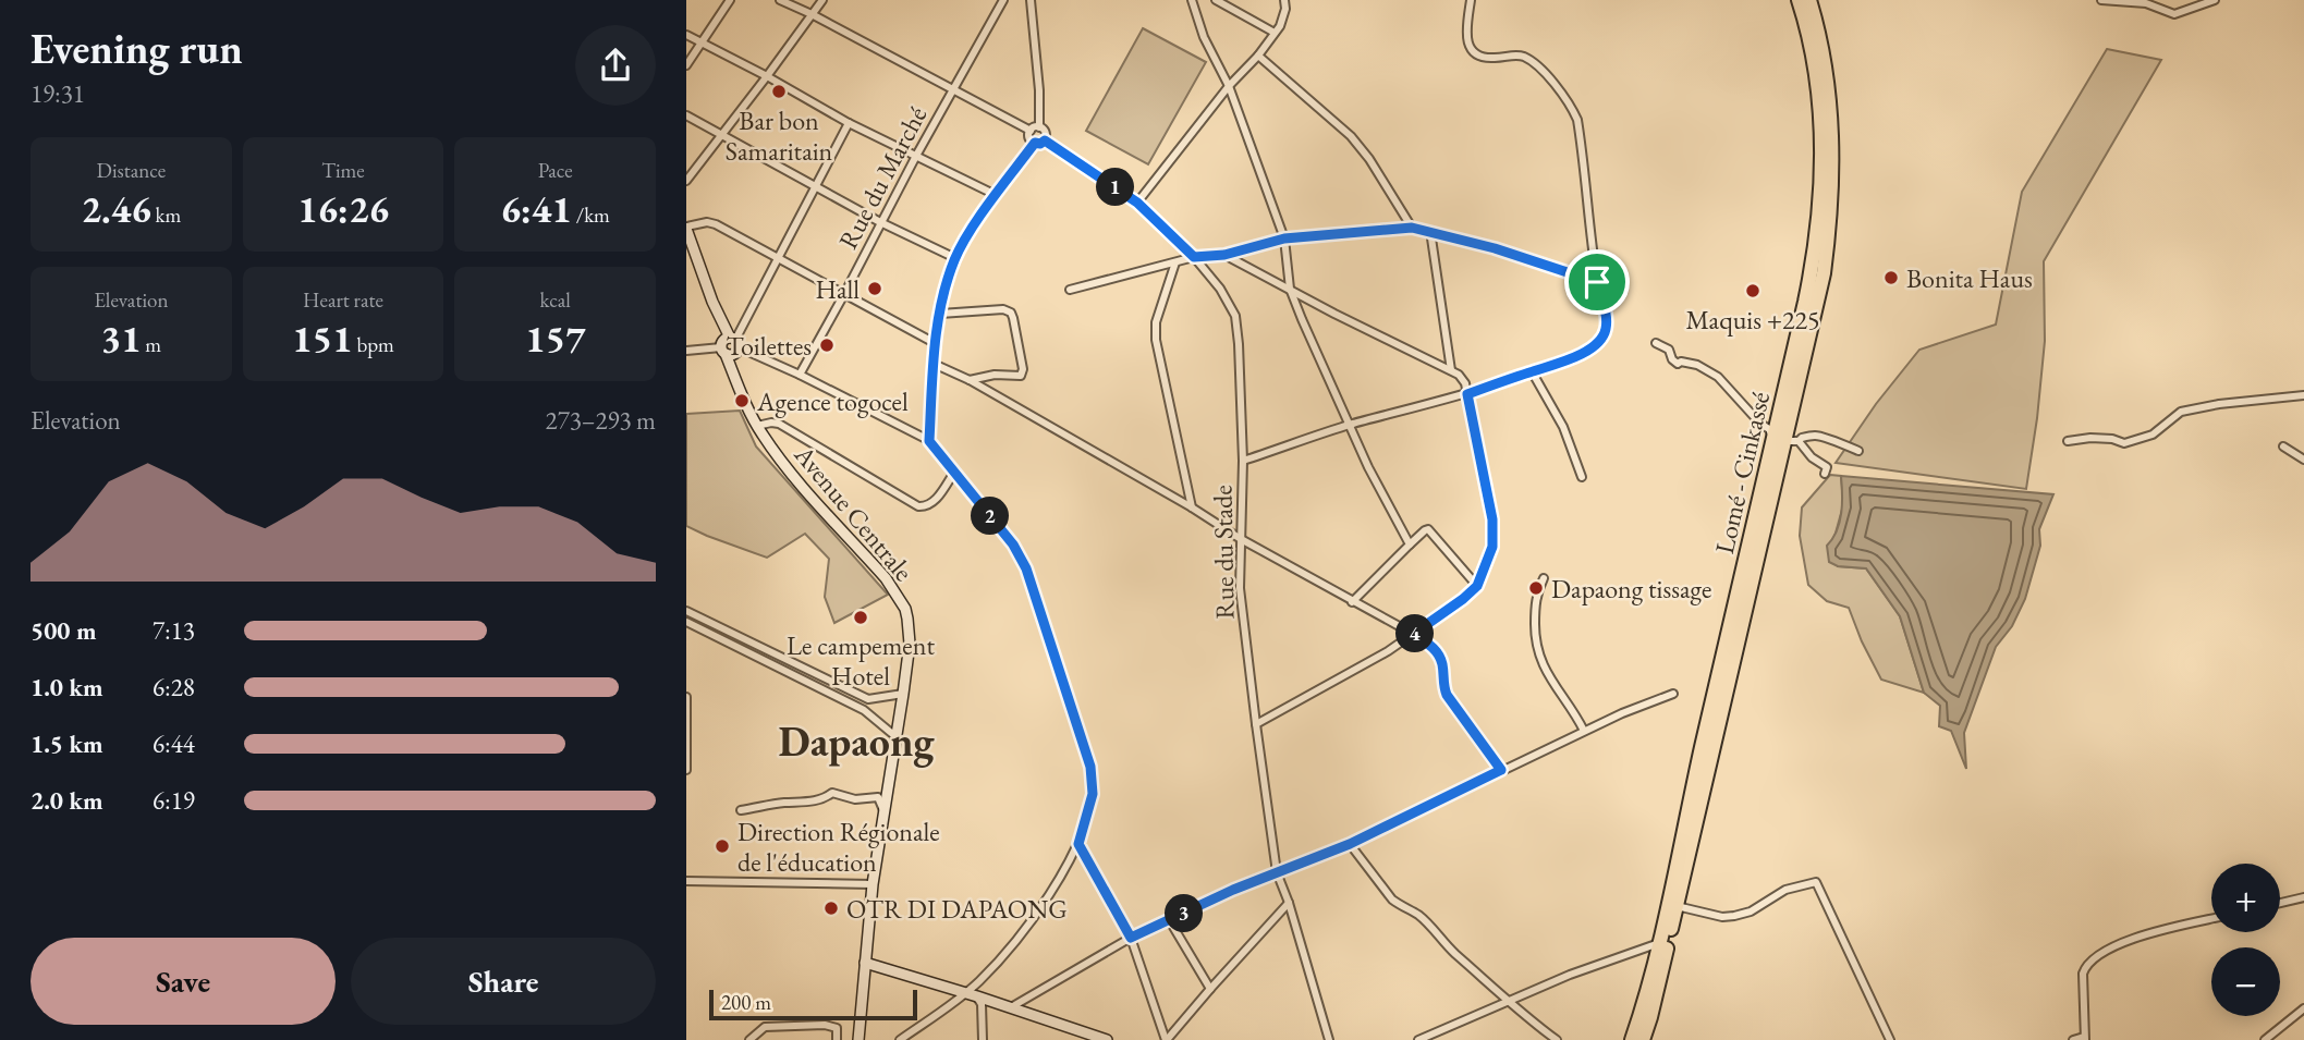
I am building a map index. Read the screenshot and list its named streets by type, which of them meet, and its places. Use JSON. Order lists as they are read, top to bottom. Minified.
{"streets":{"highway":["Lomé - Cinkassé"],"main road":["Avenue Centrale"],"street":["Rue du Marché","Rue du Stade"]},"districts":["Dapaong"],"places":["Bar bon Samaritain","Bonita Haus","Hall","Maquis +225","Toilettes","Agence togocel","Dapaong tissage","Le campement Hotel","Direction Régionale de l'éducation","OTR DI DAPAONG"],"scale_bar":"200 m","page":{"heading":["Evening run","19:31"],"stats":[["Distance","2.46 km"],["Time","16:26"],["Pace","6:41 /km"],["Elevation","31 m"],["Heart rate","151 bpm"],["kcal","157"]],"pins":["1","2","4","3"],"chart":["Elevation","273–293 m"],"list":[{"name":"500 m","note":"7:13"},{"name":"1.0 km","note":"6:28"},{"name":"1.5 km","note":"6:44"},{"name":"2.0 km","note":"6:19"}],"map_buttons":["+","−"],"buttons":["Save","Share"],"scale":"200 m"}}
